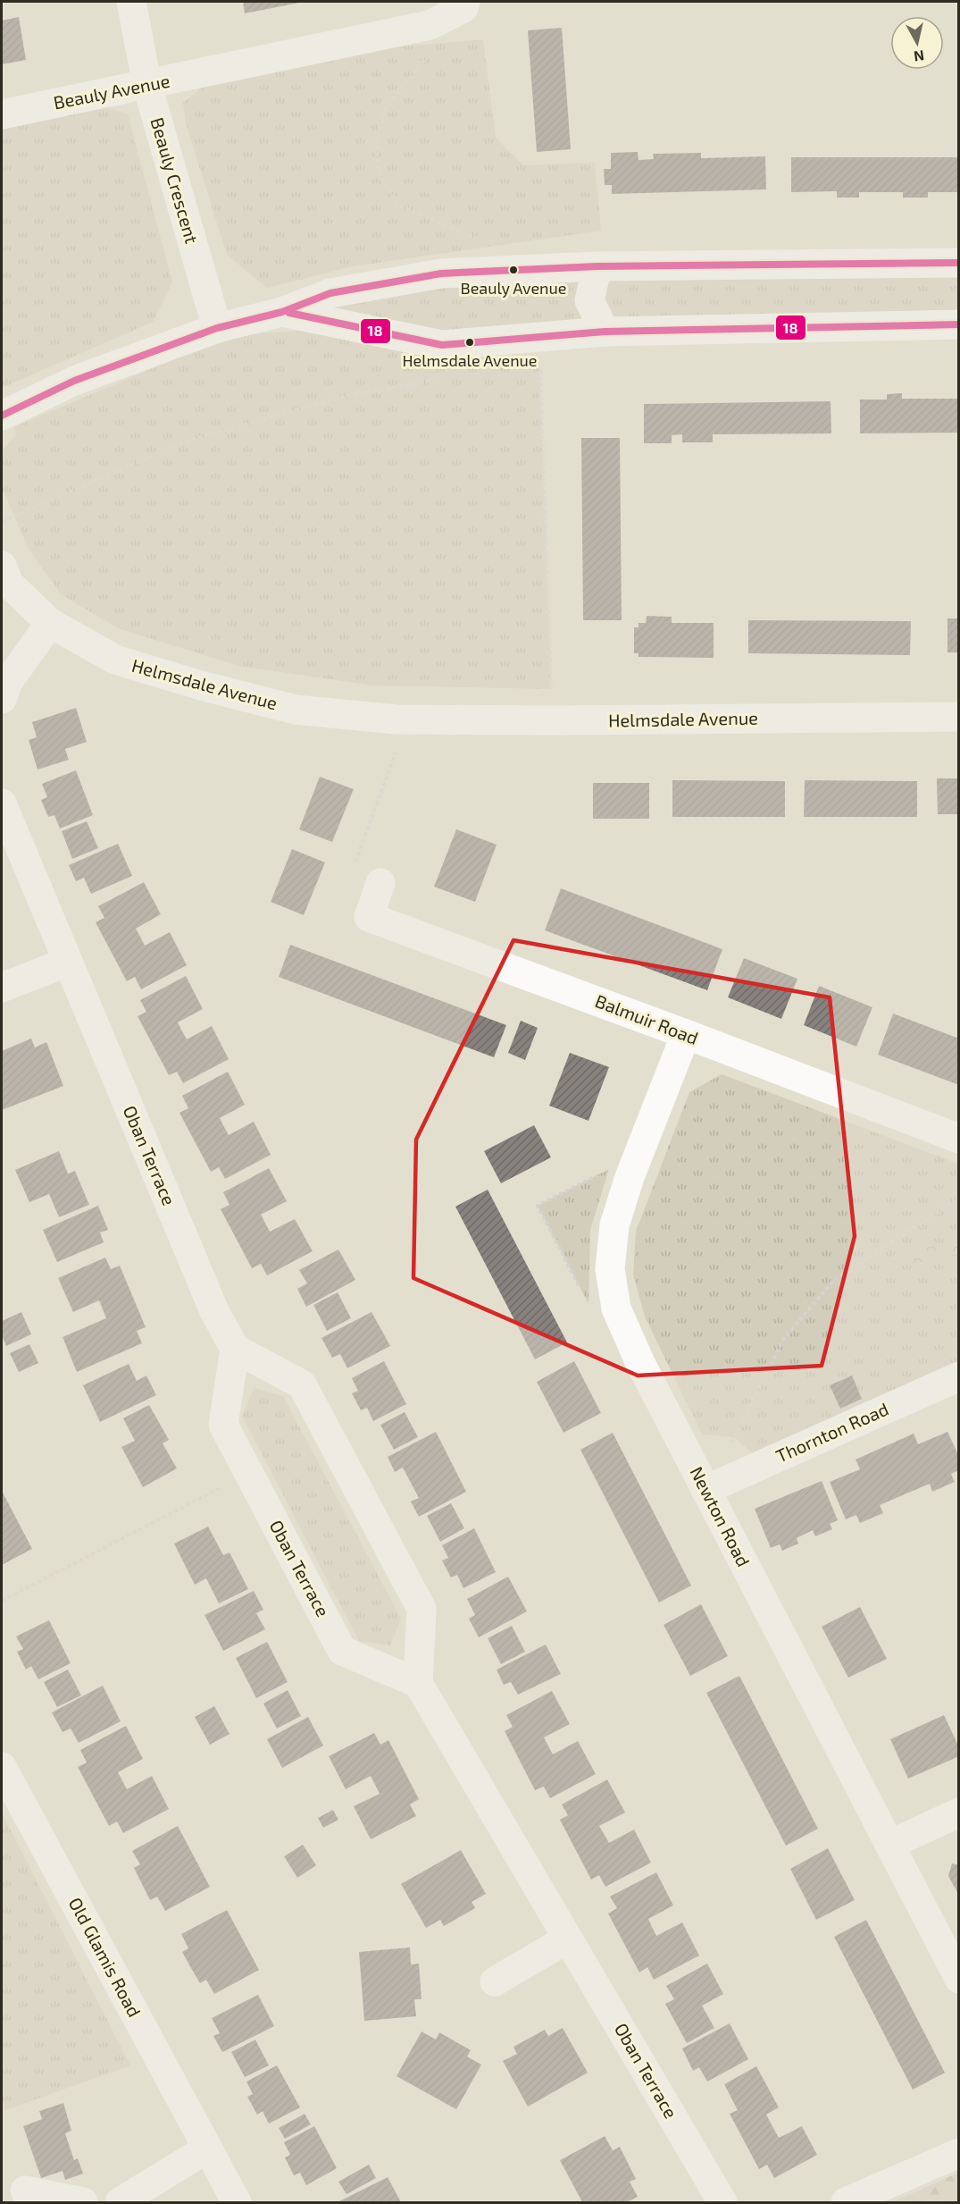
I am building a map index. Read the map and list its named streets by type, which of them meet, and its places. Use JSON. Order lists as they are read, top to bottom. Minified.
{"streets":{"street":["Beauly Avenue","Beauly Crescent","Helmsdale Avenue","Balmuir Road","Oban Terrace","Thornton Road","Newton Road","Old Glamis Road"]},"crossings":[["Beauly Avenue","Beauly Crescent"],["Balmuir Road","Newton Road"],["Thornton Road","Newton Road"]],"places":["Beauly Avenue","Helmsdale Avenue"],"lines":["transit line 18"],"north":"bottom"}
